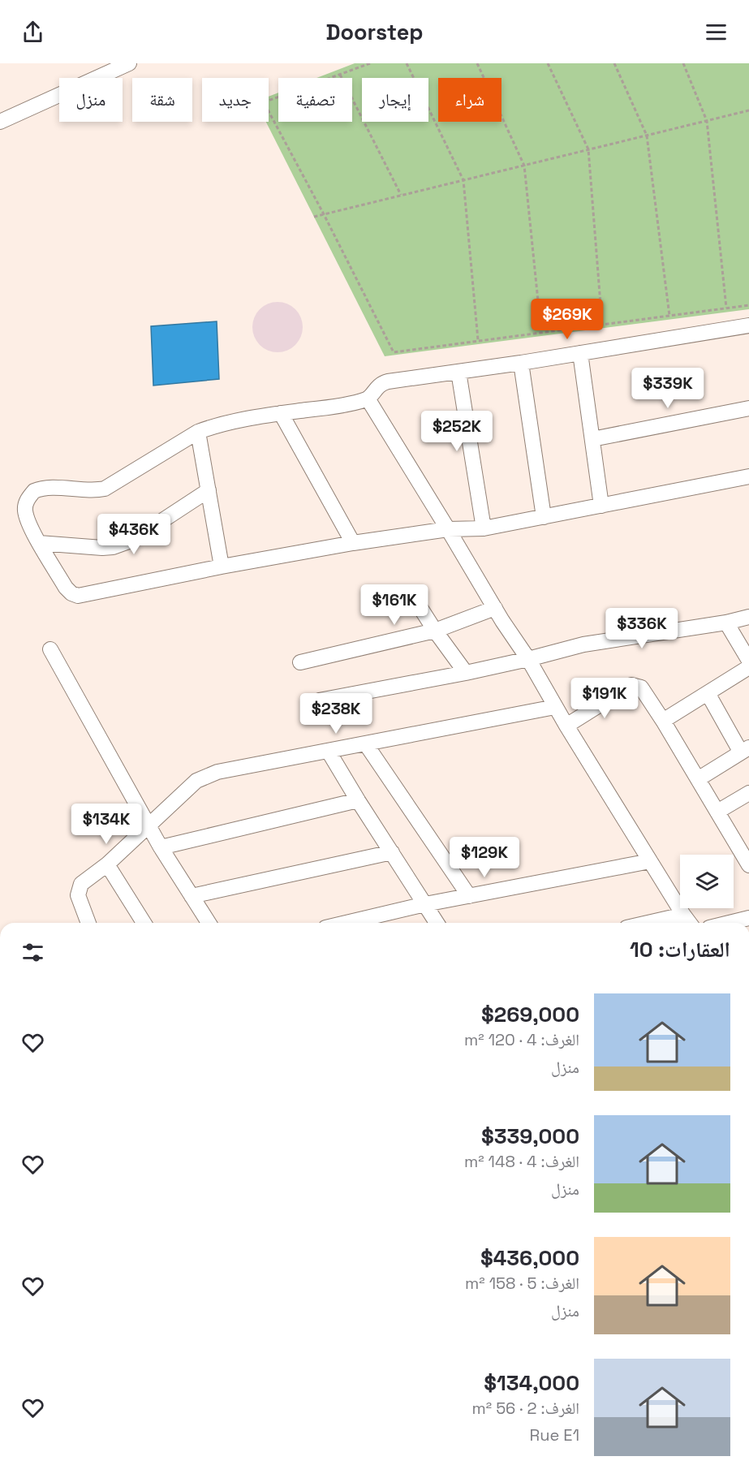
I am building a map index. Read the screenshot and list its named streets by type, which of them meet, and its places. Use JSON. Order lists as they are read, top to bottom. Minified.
{"page":{"header":"Doorstep","chip":["شراء","إيجار","تصفية","جديد","شقة","منزل"],"price":["$269K","$339K","$252K","$436K","$161K","$336K","$191K","$238K","$134K","$129K"],"heading":"العقارات: 10","list":[{"name":"$269,000","note":"الغرف: 4 · 120 m² · منزل"},{"name":"$339,000","note":"الغرف: 4 · 148 m² · منزل"},{"name":"$436,000","note":"الغرف: 5 · 158 m² · منزل"},{"name":"$134,000","note":"الغرف: 2 · 56 m² · Rue E1"}]}}
